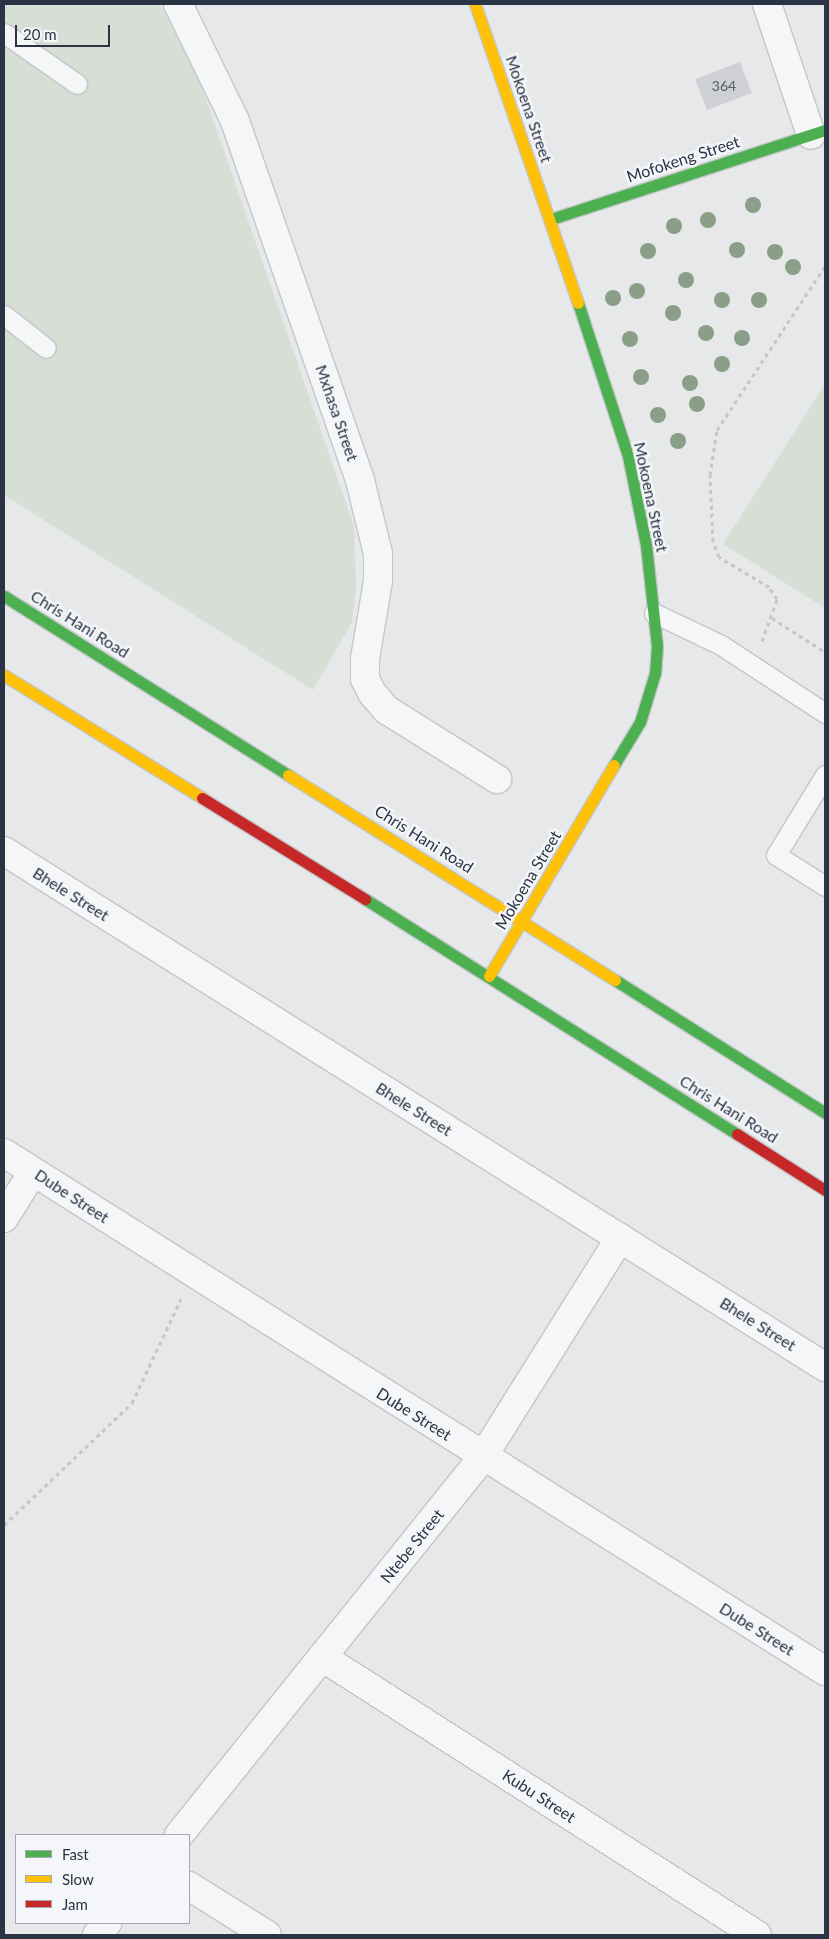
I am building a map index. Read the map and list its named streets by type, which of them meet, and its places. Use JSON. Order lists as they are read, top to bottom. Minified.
{"streets":{"main road":["Mokoena Street","Mofokeng Street","Chris Hani Road"],"street":["Mxhasa Street","Bhele Street","Dube Street","Ntebe Street","Kubu Street"]},"crossings":[["Mokoena Street","Mofokeng Street"],["Mokoena Street","Chris Hani Road"],["Bhele Street","Ntebe Street"],["Dube Street","Ntebe Street"],["Ntebe Street","Kubu Street"]],"house_numbers":["364"],"legend":["Fast","Slow","Jam"],"scale_bar":"20 m"}
